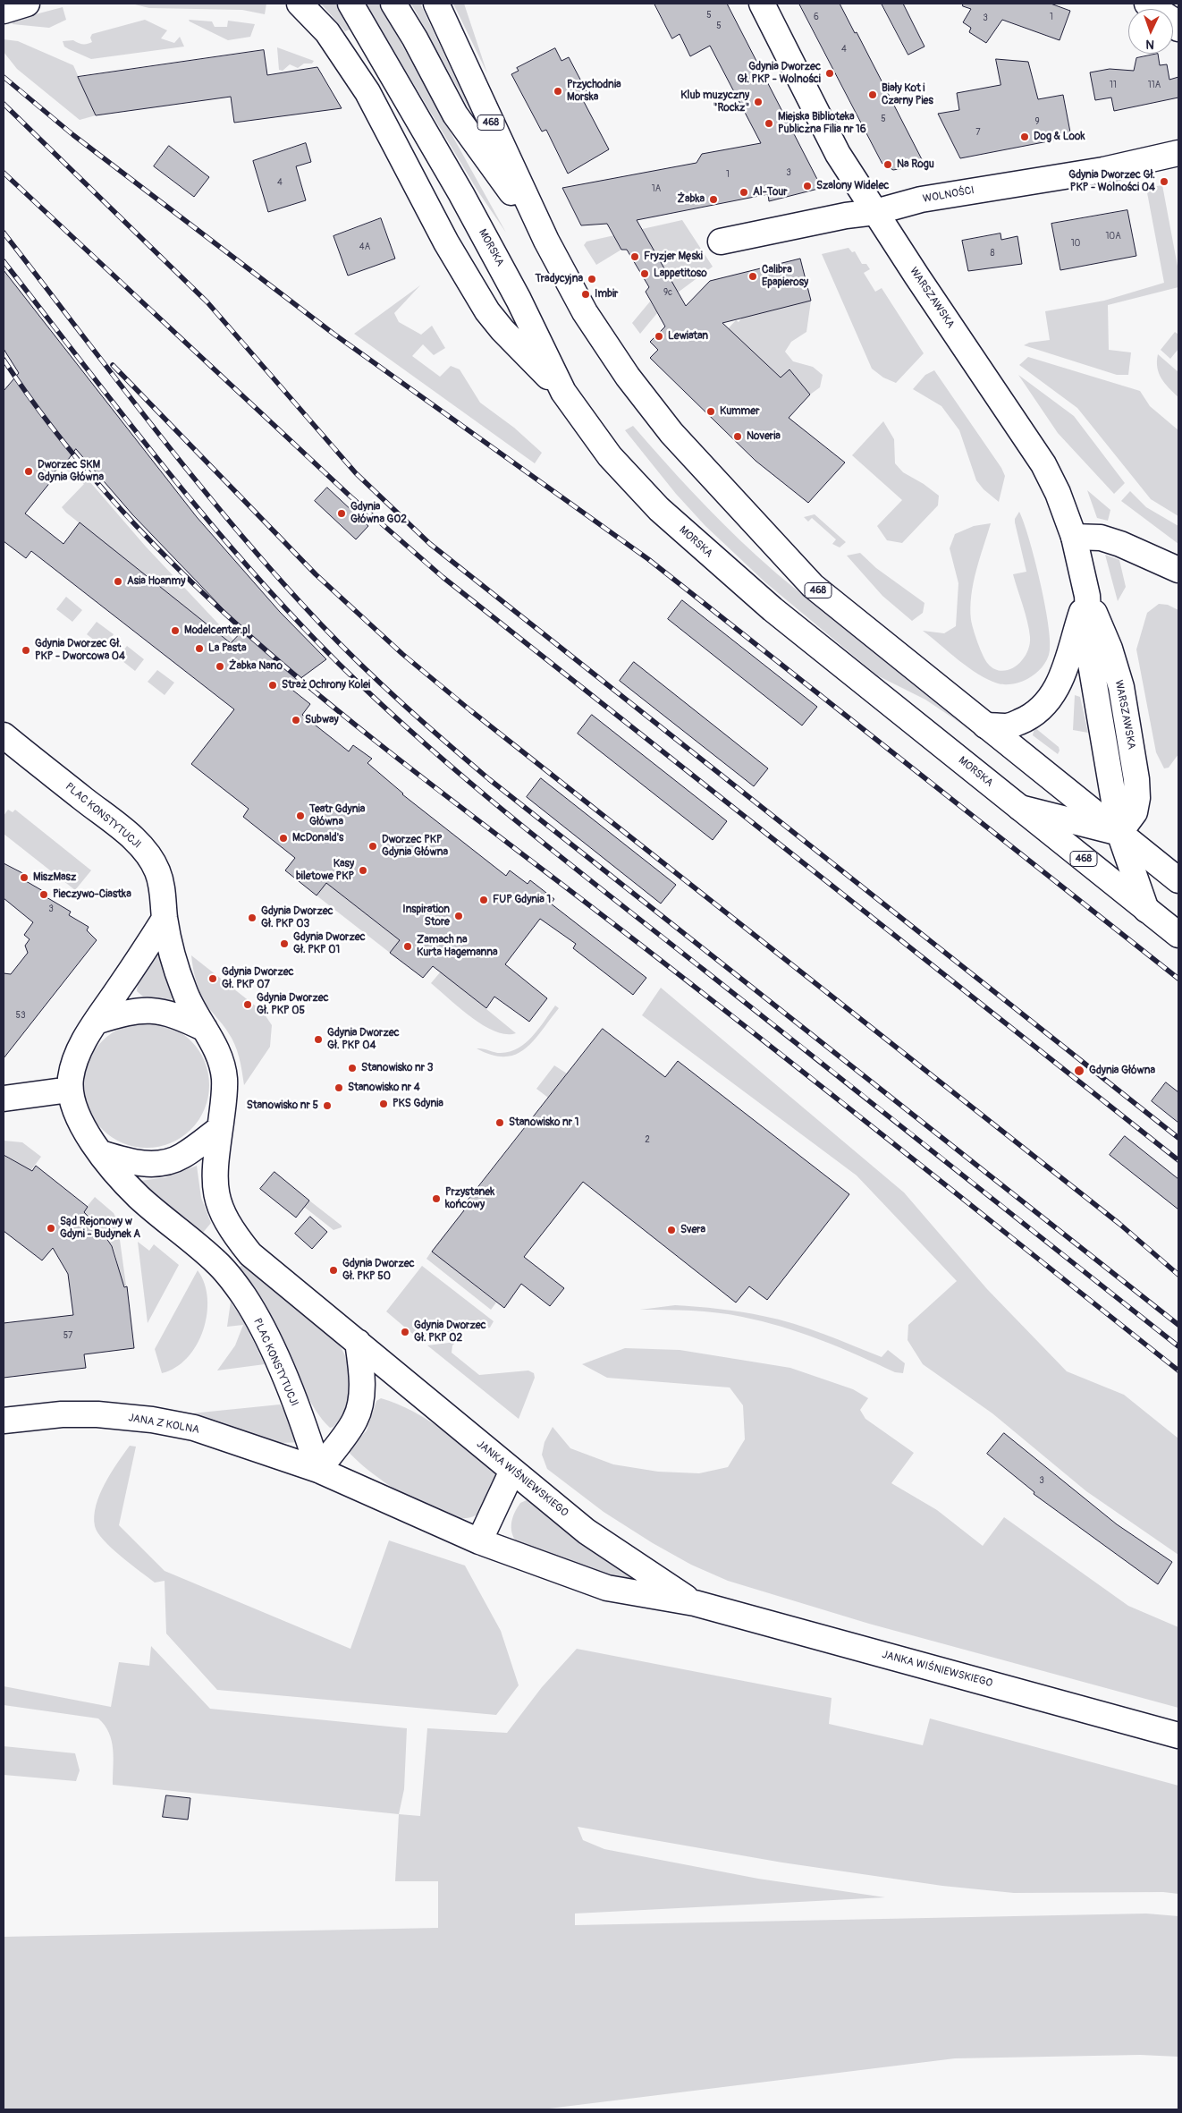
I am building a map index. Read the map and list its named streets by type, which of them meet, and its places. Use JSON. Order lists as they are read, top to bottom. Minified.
{"streets":{"main road":["468","WOLNOŚCI","MORSKA","WARSZAWSKA","PLAC KONSTYTUCJI","JANA Z KOLNA","JANKA WIŚNIEWSKIEGO"]},"crossings":[["468","WARSZAWSKA"],["WOLNOŚCI","WARSZAWSKA"],["MORSKA","WARSZAWSKA"],["PLAC KONSTYTUCJI","JANA Z KOLNA"],["PLAC KONSTYTUCJI","JANKA WIŚNIEWSKIEGO"],["JANA Z KOLNA","JANKA WIŚNIEWSKIEGO"]],"places":["Gdynia Dworzec Gł. PKP - Wolności","Przychodnia Morska","Biały Kot i Czarny Pies","Klub muzyczny \"Rockz\"","Miejska Biblioteka Publiczna Filia nr 16","Dog & Look","Na Rogu","Gdynia Dworzec Gł. PKP - Wolności 04","Szalony Widelec","Al-Tour","Żabka","Fryzjer Męski","Lappetitoso","Calibra Epapierosy","Tradycyjna","Imbir","Lewiatan","Kummer","Noveria","Dworzec SKM Gdynia Główna","Gdynia Główna GO2","Asia Hoanmy","Modelcenter.pl","La Pasta","Gdynia Dworzec Gł. PKP - Dworcowa 04","Żabka Nano","Straż Ochrony Kolei","Subway","Teatr Gdynia Główna","McDonald's","Dworzec PKP Gdynia Główna","Kasy biletowe PKP","MiszMasz","Pieczywo-Ciastka","FUP Gdynia 1","Inspiration Store","Gdynia Dworzec Gł. PKP 03","Gdynia Dworzec Gł. PKP 01","Zamach na Kurta Hagemanna","Gdynia Dworzec Gł. PKP 07","Gdynia Dworzec Gł. PKP 05","Gdynia Dworzec Gł. PKP 04","Stanowisko nr 3","Gdynia Główna","Stanowisko nr 4","PKS Gdynia","Stanowisko nr 5","Stanowisko nr 1","Przystanek końcowy","Sąd Rejonowy w Gdyni - Budynek A","Svera","Gdynia Dworzec Gł. PKP 50","Gdynia Dworzec Gł. PKP 02"],"house_numbers":["5","6","1","3","5","4","11","11A","5","9","7","3","1","4","1A","10A","10","4A","8","9c","3","53","2","57","3"],"north":"bottom"}
